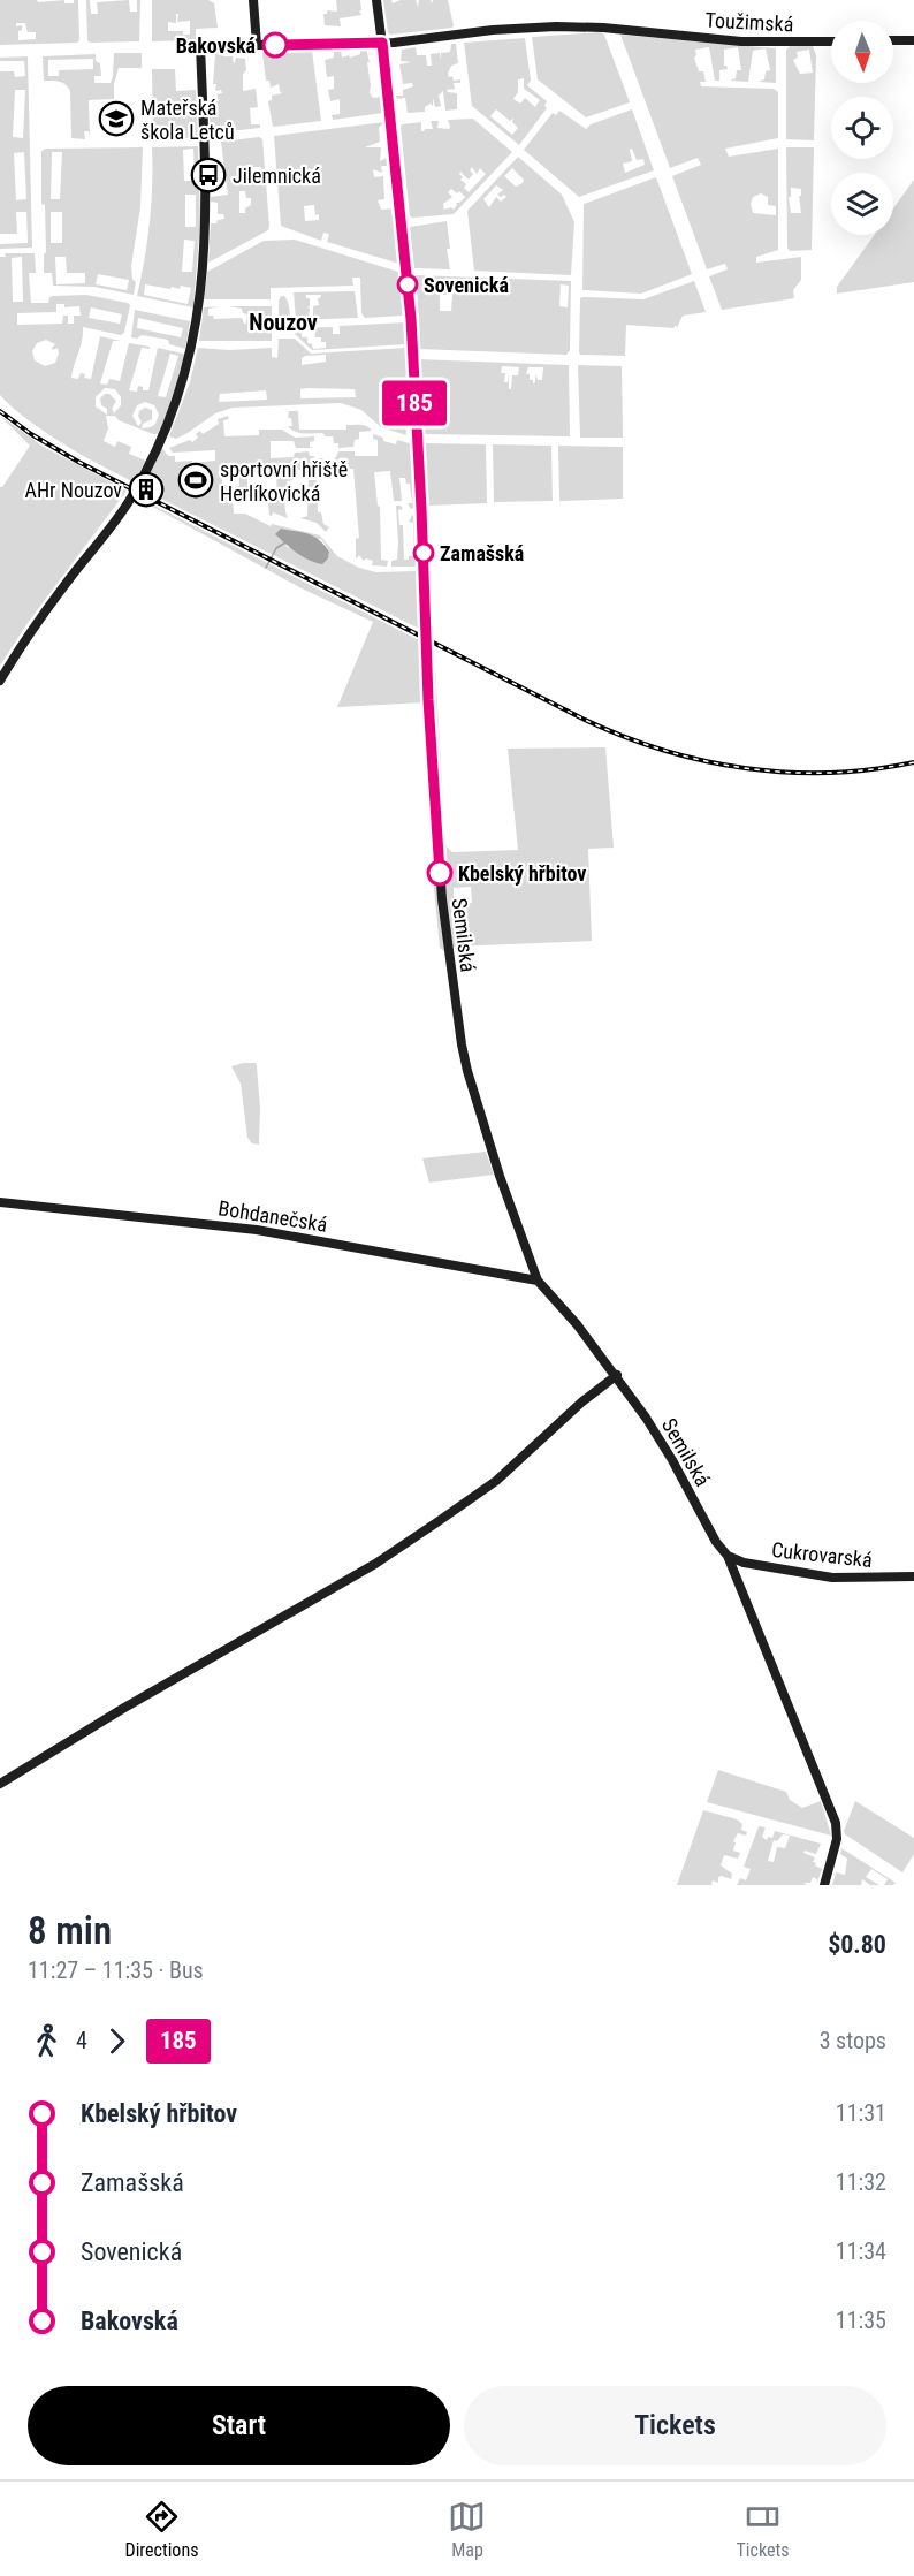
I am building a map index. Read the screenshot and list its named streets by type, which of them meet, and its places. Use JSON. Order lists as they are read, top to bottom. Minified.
{"streets":{"street":["Toužimská","Semilská","Bohdanečská","Cukrovarská"]},"crossings":[["Toužimská","Semilská"],["Semilská","Bohdanečská"],["Semilská","Cukrovarská"]],"districts":["Nouzov"],"places":{"other":["Bakovská","Sovenická","Zamašská","Kbelský hřbitov"],"school or university":["Mateřská škola Letců"],"bus stop":["Jilemnická"],"sports":["sportovní hřiště Herlíkovická"],"building":["AHr Nouzov"]},"lines":["bus line 185"],"north":"bottom","page":{"on_map":"185","heading":["8 min","11:27 – 11:35 · Bus","$0.80"],"legs":["4","185","3 stops"],"list":[{"name":"Kbelský hřbitov","value":"11:31"},{"name":"Zamašská","value":"11:32"},{"name":"Sovenická","value":"11:34"},{"name":"Bakovská","value":"11:35"}],"buttons":["Start","Tickets"],"tabs":["Directions","Map","Tickets"]}}
